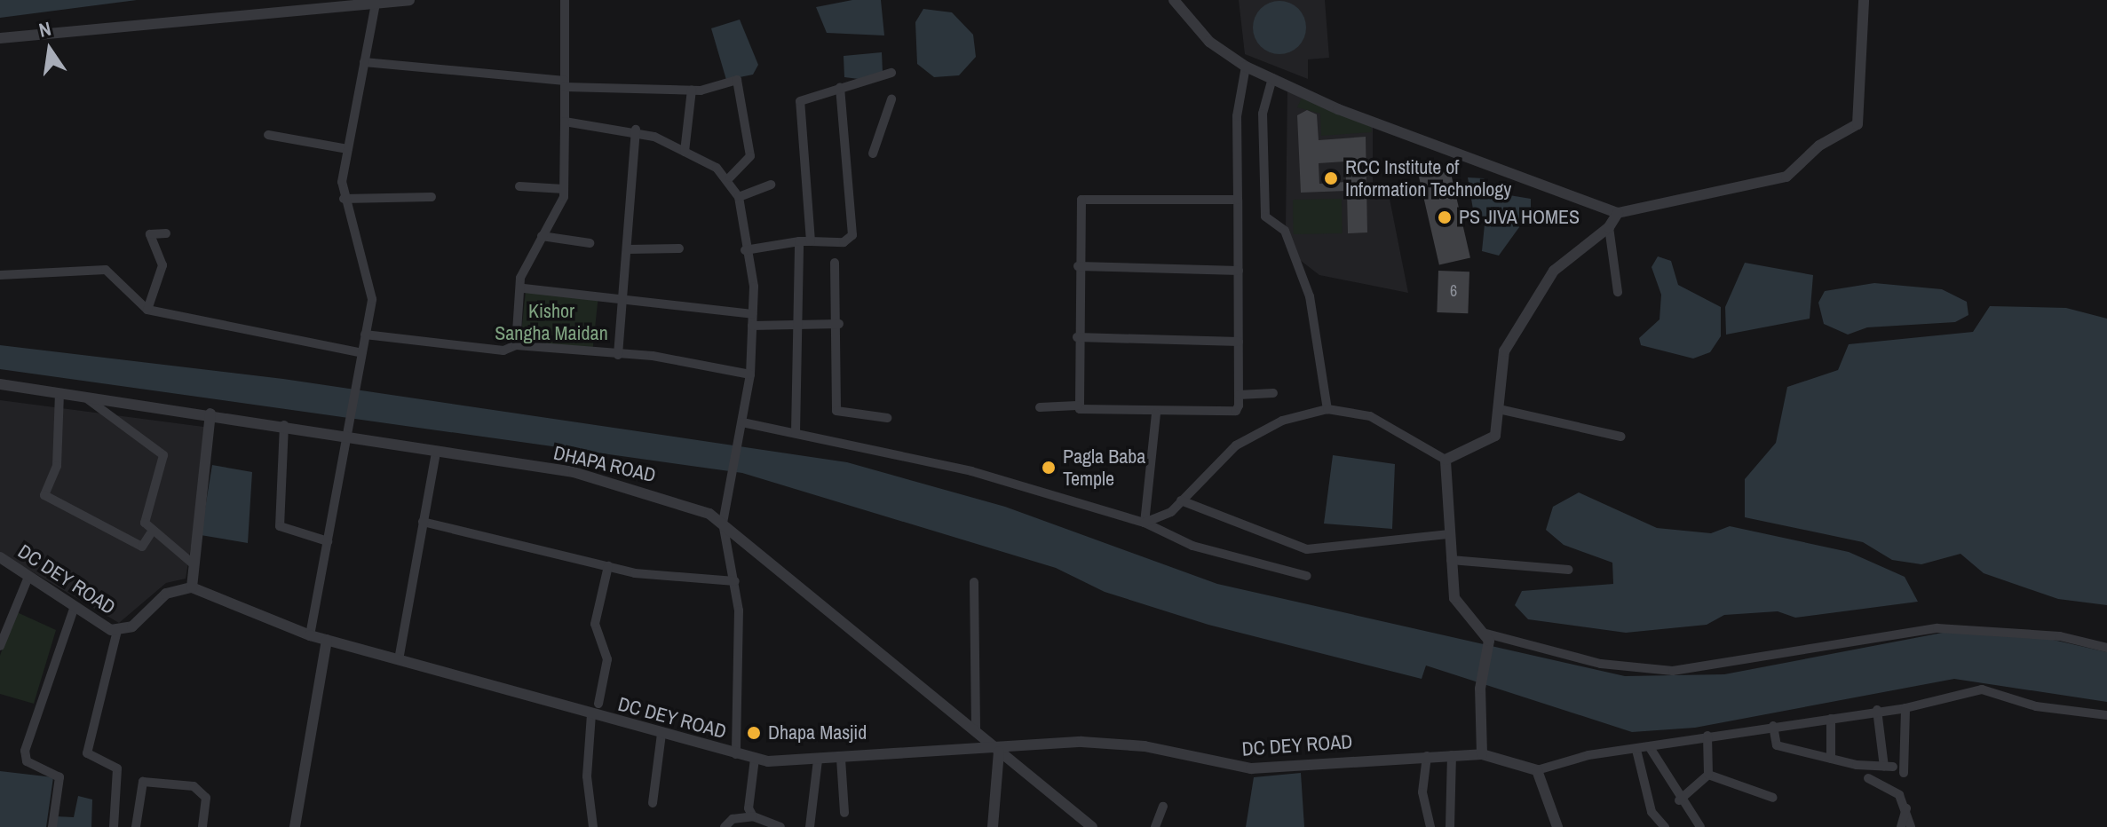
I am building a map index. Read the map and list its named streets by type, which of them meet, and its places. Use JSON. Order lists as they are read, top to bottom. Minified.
{"streets":{"street":["DHAPA ROAD","DC DEY ROAD"]},"crossings":[["DHAPA ROAD","DC DEY ROAD"]],"parks":["Kishor Sangha Maidan"],"places":["RCC Institute of Information Technology","PS JIVA HOMES","Pagla Baba Temple","Dhapa Masjid"],"house_numbers":["6"],"north":"top"}
